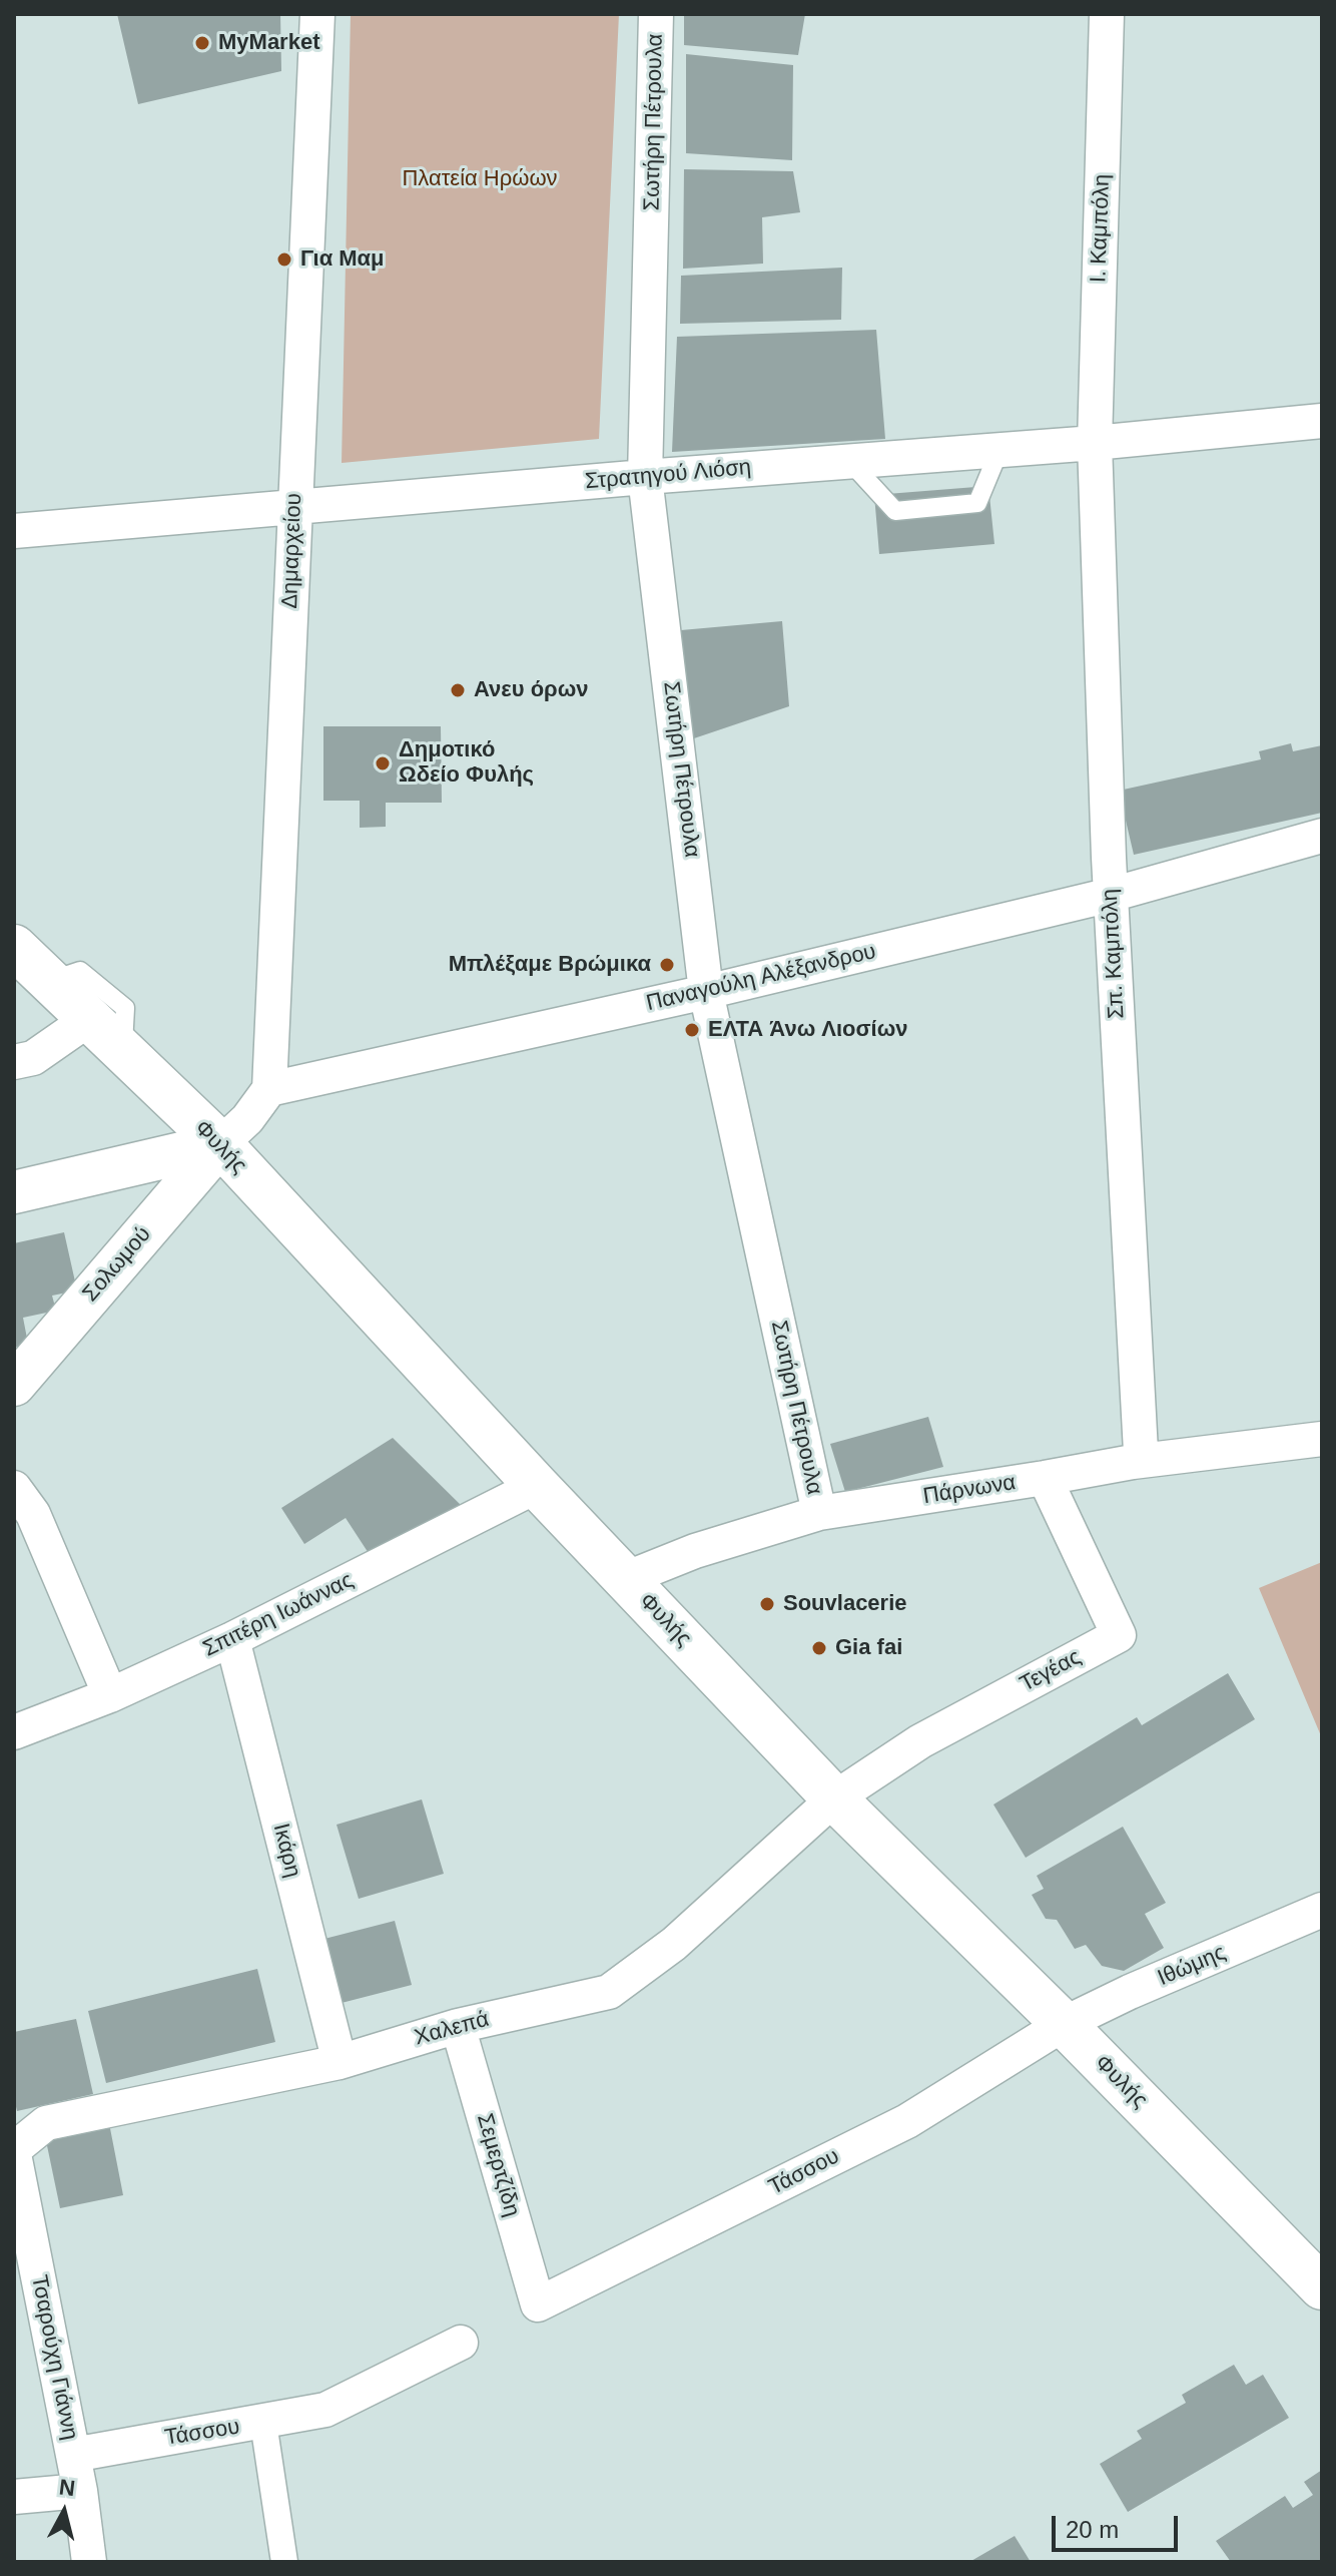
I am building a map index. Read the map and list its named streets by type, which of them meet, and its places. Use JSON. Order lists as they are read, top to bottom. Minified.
{"streets":{"main road":["Φυλής"],"street":["Σωτήρη Πέτρουλα","Ι. Καμπόλη","Στρατηγού Λιόση","Δημαρχείου","Σπ. Καμπόλη","Παναγούλη Αλέξανδρου","Σολωμού","Πάρνωνα","Σπιτέρη Ιωάννας","Τεγέας","Ικάρη","Ιθώμης","Χαλεπά","Σεμερτζίδη","Τάσσου","Τσαρούχη Γιάννη"]},"crossings":[["Σωτήρη Πέτρουλα","Στρατηγού Λιόση"],["Σωτήρη Πέτρουλα","Παναγούλη Αλέξανδρου"],["Σωτήρη Πέτρουλα","Πάρνωνα"],["Ι. Καμπόλη","Στρατηγού Λιόση"],["Ι. Καμπόλη","Σπ. Καμπόλη"],["Στρατηγού Λιόση","Δημαρχείου"],["Στρατηγού Λιόση","Σπ. Καμπόλη"],["Δημαρχείου","Παναγούλη Αλέξανδρου"],["Σπ. Καμπόλη","Παναγούλη Αλέξανδρου"],["Σπ. Καμπόλη","Πάρνωνα"],["Φυλής","Σολωμού"],["Φυλής","Πάρνωνα"],["Φυλής","Σπιτέρη Ιωάννας"],["Φυλής","Τεγέας"],["Φυλής","Ιθώμης"],["Φυλής","Χαλεπά"],["Φυλής","Τάσσου"],["Πάρνωνα","Τεγέας"],["Σπιτέρη Ιωάννας","Ικάρη"],["Τεγέας","Χαλεπά"],["Ικάρη","Χαλεπά"],["Ιθώμης","Τάσσου"],["Χαλεπά","Σεμερτζίδη"],["Χαλεπά","Τσαρούχη Γιάννη"],["Σεμερτζίδη","Τάσσου"],["Τάσσου","Τσαρούχη Γιάννη"]],"parks":["Πλατεία Ηρώων"],"places":["MyMarket","Για Μαμ","Ανευ όρων","Δημοτικό Ωδείο Φυλής","Μπλέξαμε Βρώμικα","ΕΛΤΑ Άνω Λιοσίων","Souvlacerie","Gia fai"],"scale_bar":"20 m","north":"top"}
